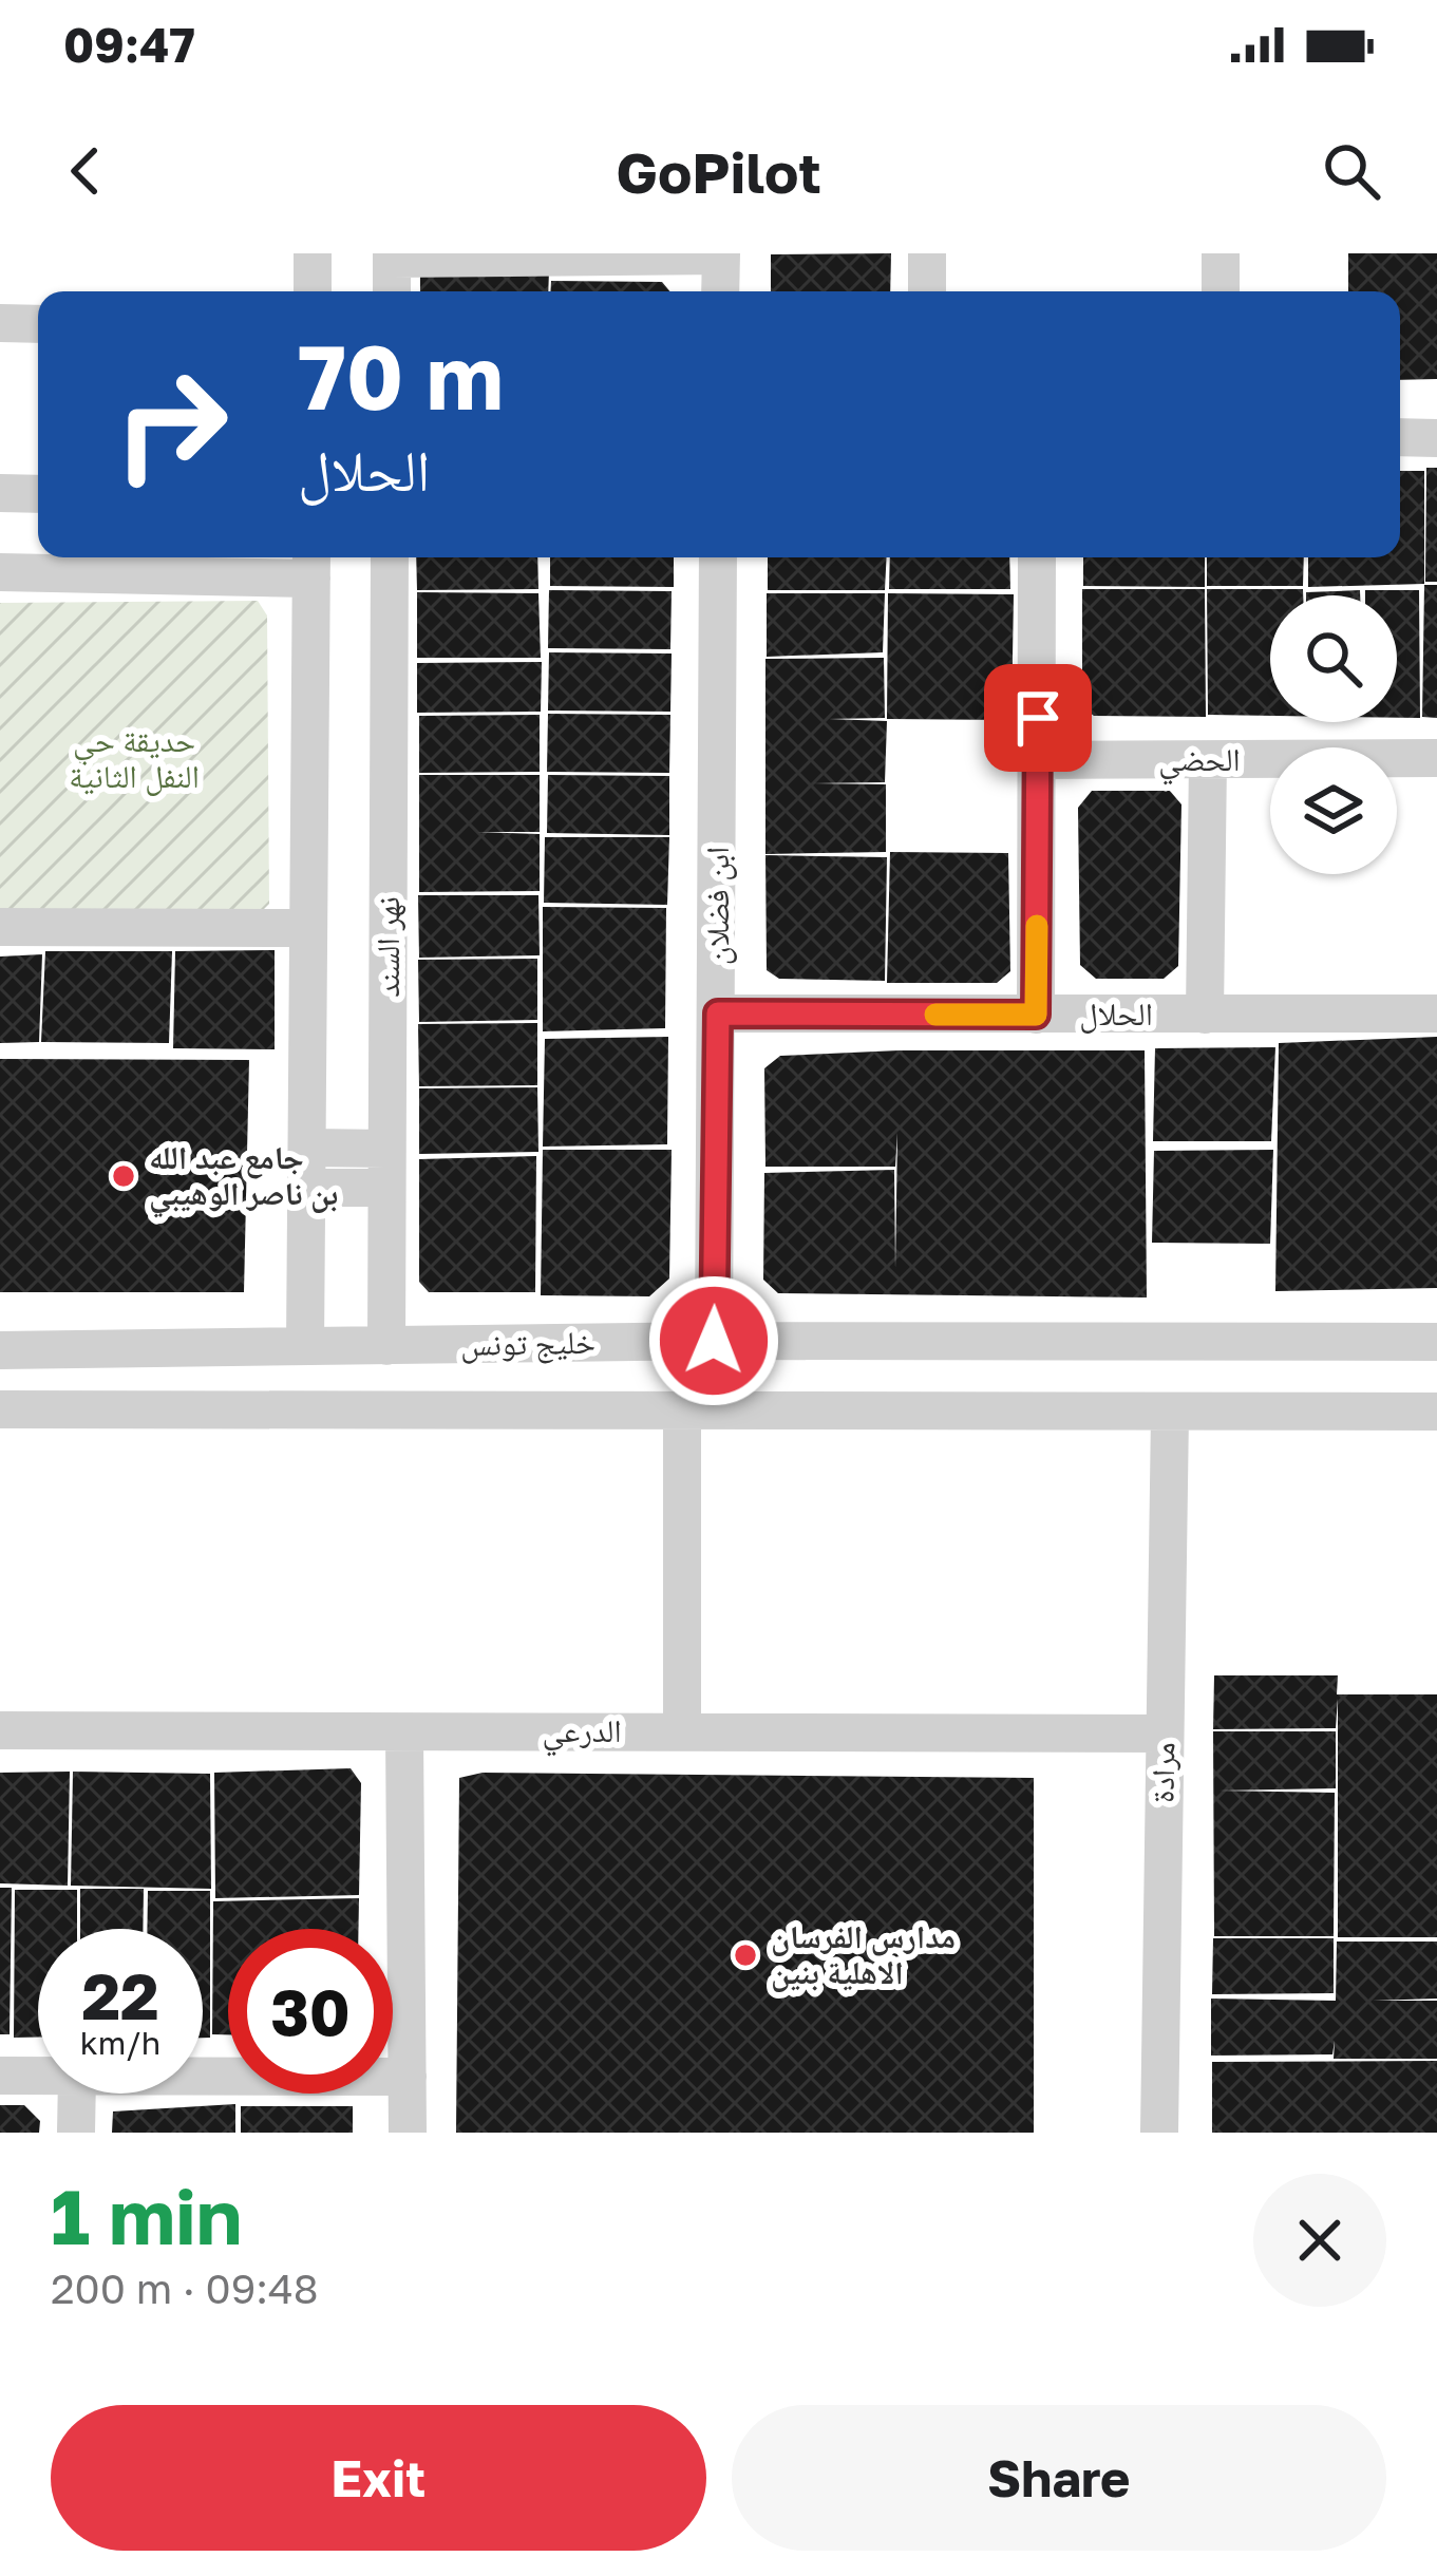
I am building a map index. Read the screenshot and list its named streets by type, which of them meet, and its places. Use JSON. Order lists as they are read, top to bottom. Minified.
{"streets":{"street":["الحضي","ابن فضلان","نهر السند","الحلال","خليج تونس","الدرعي","مرادة"]},"crossings":[["ابن فضلان","الحلال"],["ابن فضلان","خليج تونس"],["نهر السند","خليج تونس"],["خليج تونس","مرادة"],["الدرعي","مرادة"]],"parks":["حديقة حي النفل الثانية"],"places":["جامع عبد الله بن ناصر الوهيبي","مدارس الفرسان الاهلية بنين"],"page":{"status":"09:47","header":"GoPilot","turn":["70 m","الحلال"],"speed":"22 km/h","limit":"30","heading":["1 min","200 m · 09:48"],"buttons":["Exit","Share"]}}
